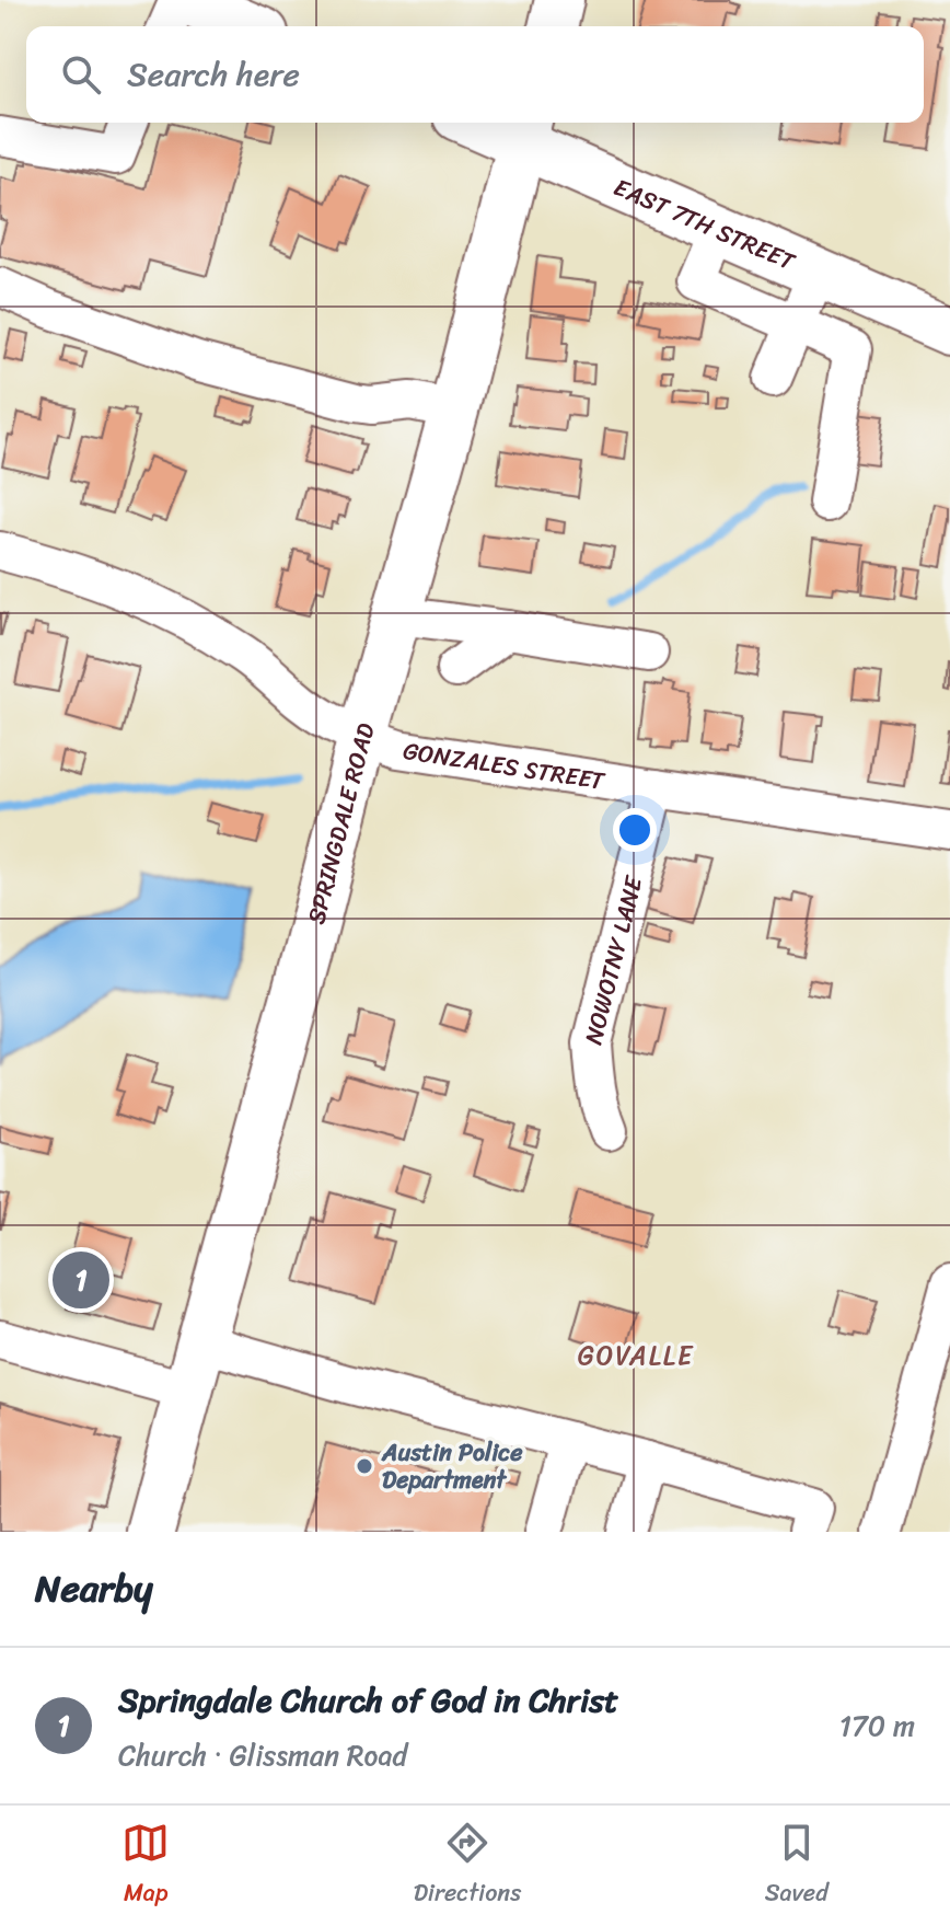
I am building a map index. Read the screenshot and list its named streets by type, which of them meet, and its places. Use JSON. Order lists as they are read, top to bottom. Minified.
{"streets":{"main road":["EAST 7TH STREET","SPRINGDALE ROAD"],"street":["GONZALES STREET","NOWOTNY LANE"]},"crossings":[["EAST 7TH STREET","SPRINGDALE ROAD"],["GONZALES STREET","SPRINGDALE ROAD"],["GONZALES STREET","NOWOTNY LANE"]],"districts":["GOVALLE"],"places":["Austin Police Department"],"page":{"search":"Search here","pins":"1","heading":"Nearby","list":[{"mark":"1","name":"Springdale Church of God in Christ","note":"Church · Glissman Road","value":"170 m"}],"nav":["Map","Directions","Saved"]}}
